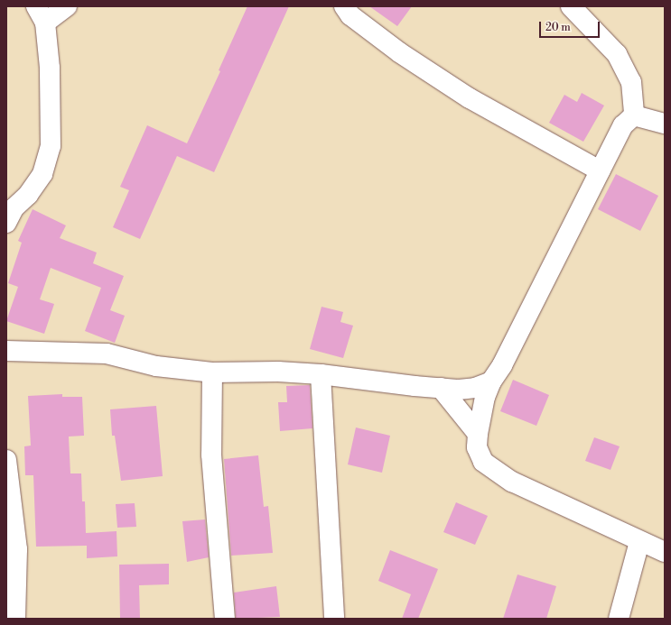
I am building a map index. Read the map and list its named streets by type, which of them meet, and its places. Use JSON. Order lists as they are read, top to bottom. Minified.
{"scale_bar":"20 m"}
